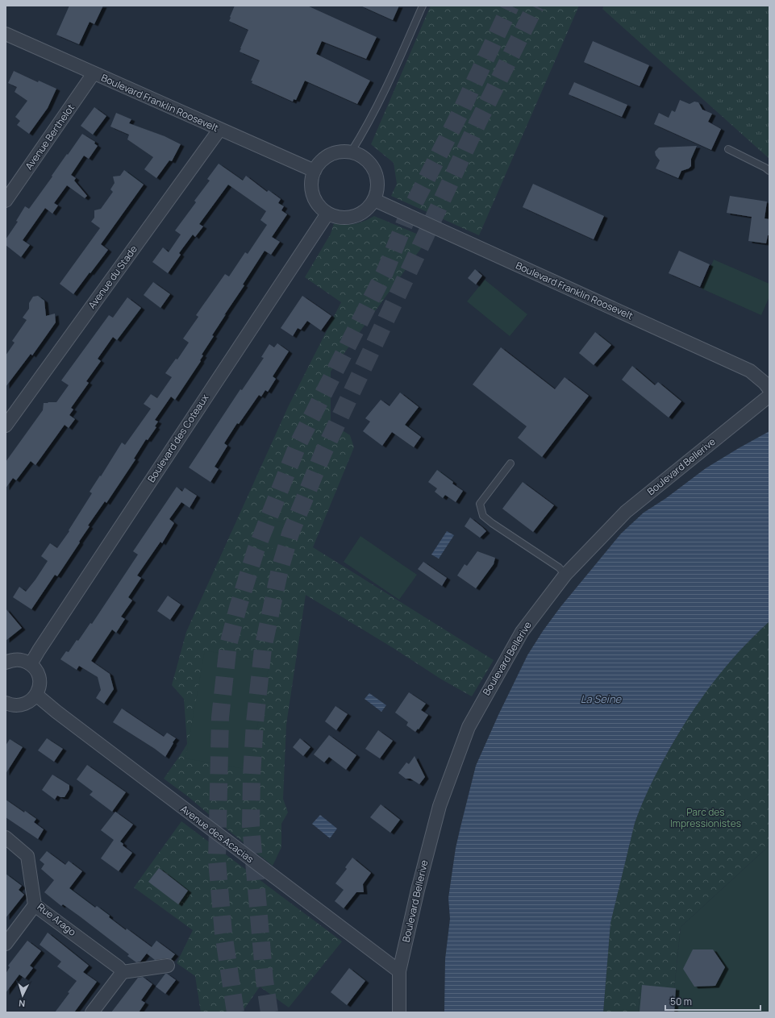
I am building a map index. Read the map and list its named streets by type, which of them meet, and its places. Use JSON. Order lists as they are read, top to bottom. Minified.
{"streets":{"street":["Boulevard Franklin Roosevelt","Avenue Berthelot","Avenue du Stade","Boulevard des Coteaux","Boulevard Bellerive","Avenue des Acacias","Rue Arago"]},"crossings":[["Boulevard Franklin Roosevelt","Avenue Berthelot"],["Boulevard Franklin Roosevelt","Avenue du Stade"],["Boulevard Franklin Roosevelt","Boulevard des Coteaux"],["Boulevard Bellerive","Avenue des Acacias"]],"water":["La Seine"],"parks":["Parc des Impressionistes"],"scale_bar":"50 m","north":"bottom"}
